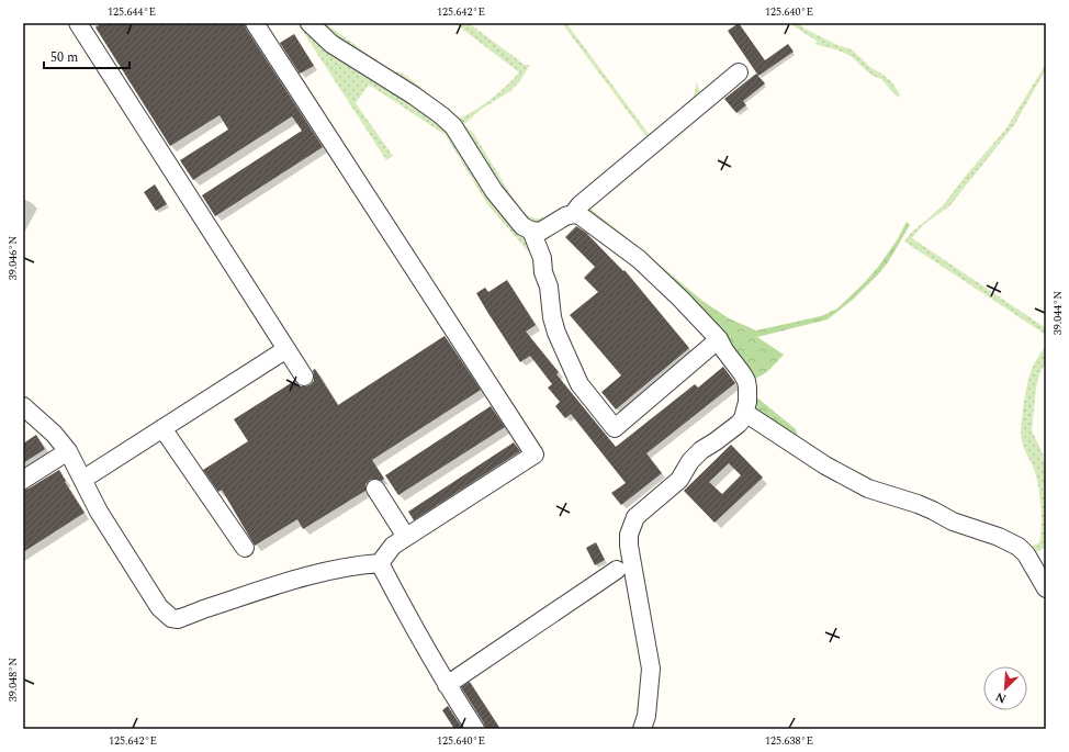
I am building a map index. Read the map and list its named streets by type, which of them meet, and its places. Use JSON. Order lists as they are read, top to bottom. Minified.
{"scale_bar":"50 m","north":"bottom left","coordinates":["125.644°E","125.642°E","125.640°E","39.046°N","39.044°N","39.048°N","125.638°E"]}
